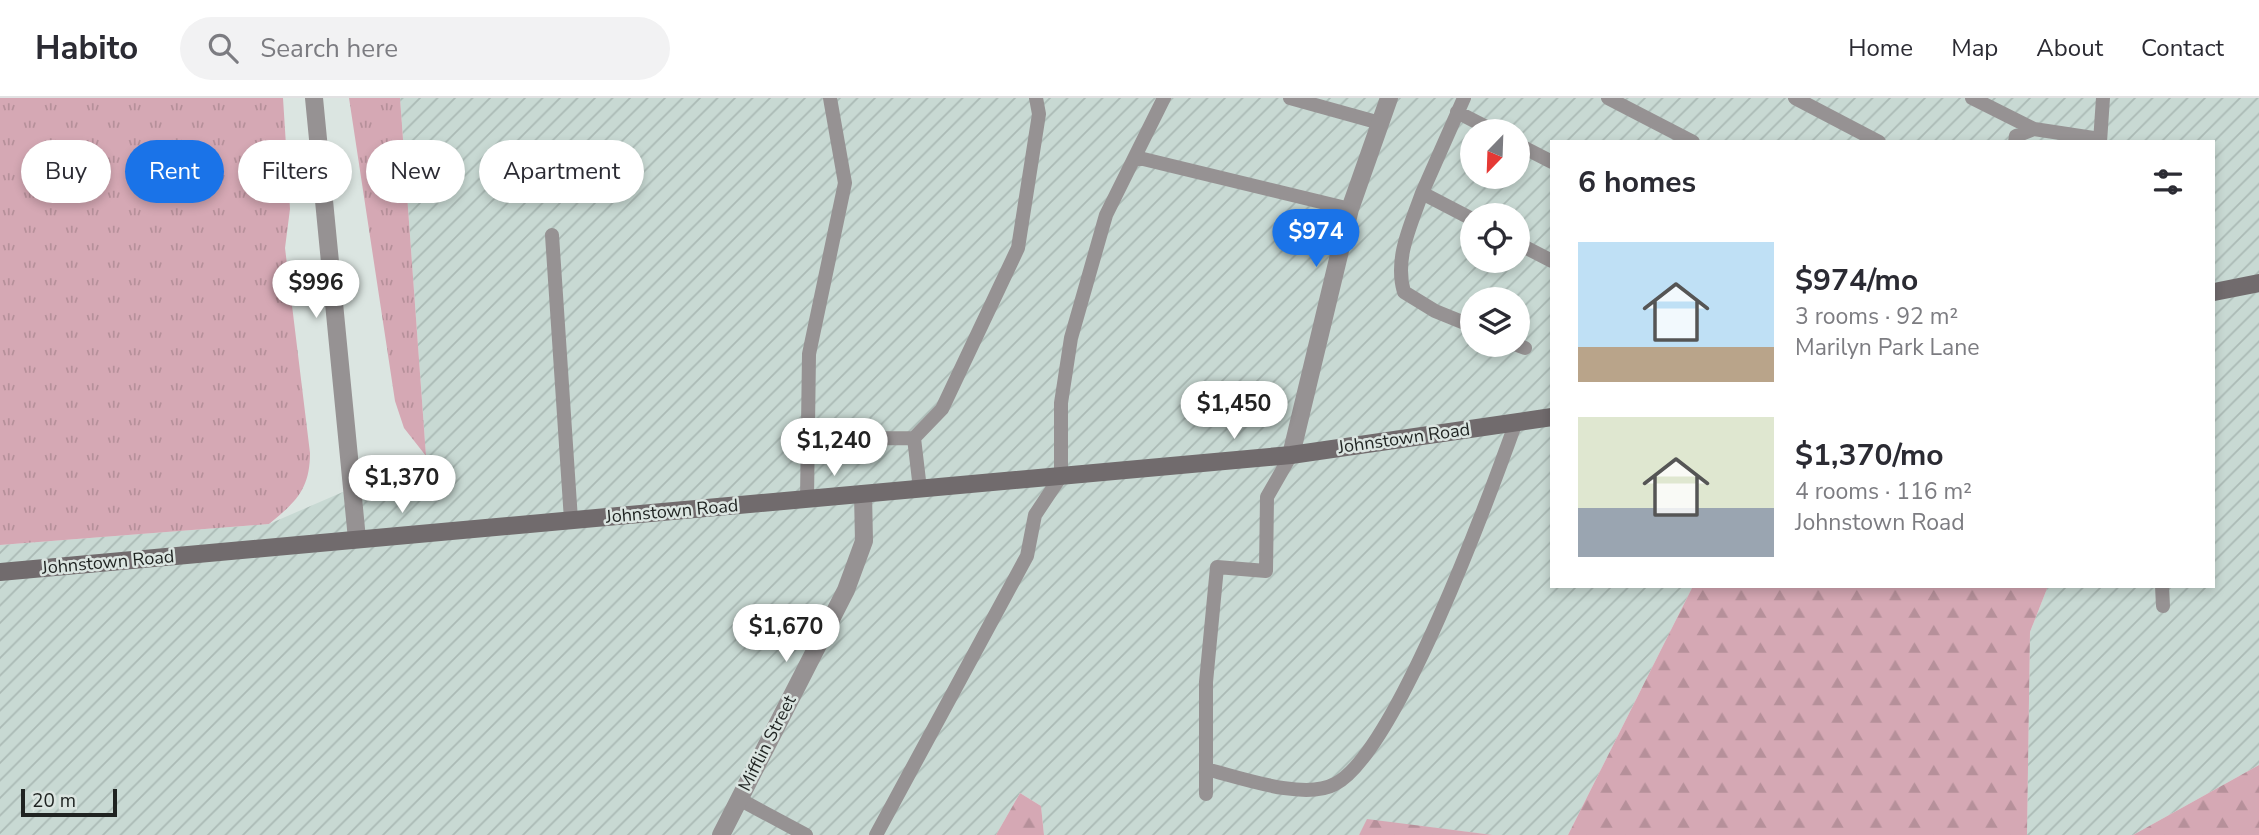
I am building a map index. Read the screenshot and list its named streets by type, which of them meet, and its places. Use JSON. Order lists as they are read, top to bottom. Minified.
{"streets":{"main road":["Johnstown Road"],"street":["Mifflin Street"]},"crossings":[["Johnstown Road","Mifflin Street"]],"scale_bar":"20 m","north":"bottom left","page":{"header":"Habito","search":"Search here","nav":["Home","Map","About","Contact"],"chip":["Buy","Rent","Filters","New","Apartment"],"heading":"6 homes","price":["$974","$996","$1,450","$1,240","$1,370","$1,670"],"list":[{"name":"$974/mo","note":"3 rooms · 92 m² · Marilyn Park Lane"},{"name":"$1,370/mo","note":"4 rooms · 116 m² · Johnstown Road"}],"scale":"20 m"}}
